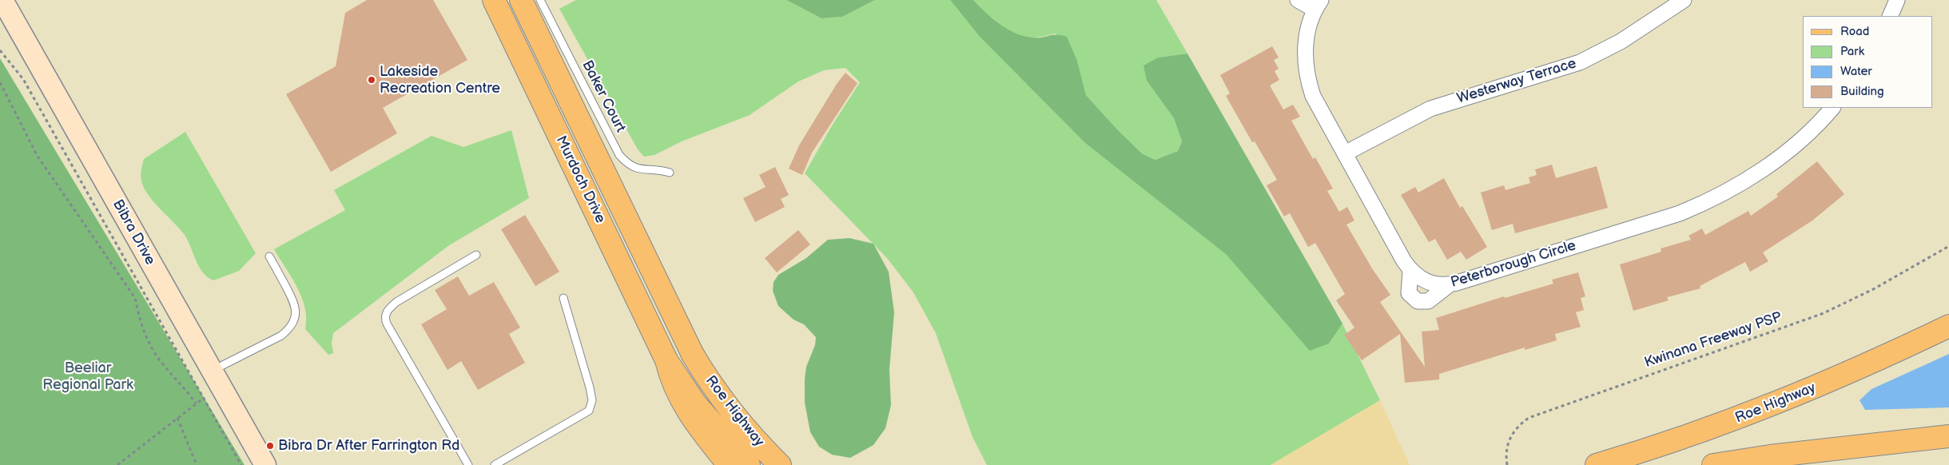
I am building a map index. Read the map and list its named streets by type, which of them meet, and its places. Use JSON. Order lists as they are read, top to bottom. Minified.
{"streets":{"main road":["Murdoch Drive","Roe Highway"],"street":["Westerway Terrace","Bibra Drive","Peterborough Circle"],"lane":["Baker Court"],"path":["Kwinana Freeway PSP"]},"crossings":[["Westerway Terrace","Peterborough Circle"],["Murdoch Drive","Roe Highway"]],"parks":["Beeliar Regional Park"],"places":["Lakeside Recreation Centre","Bibra Dr After Farrington Rd"],"legend":["Road","Park","Water","Building"]}
